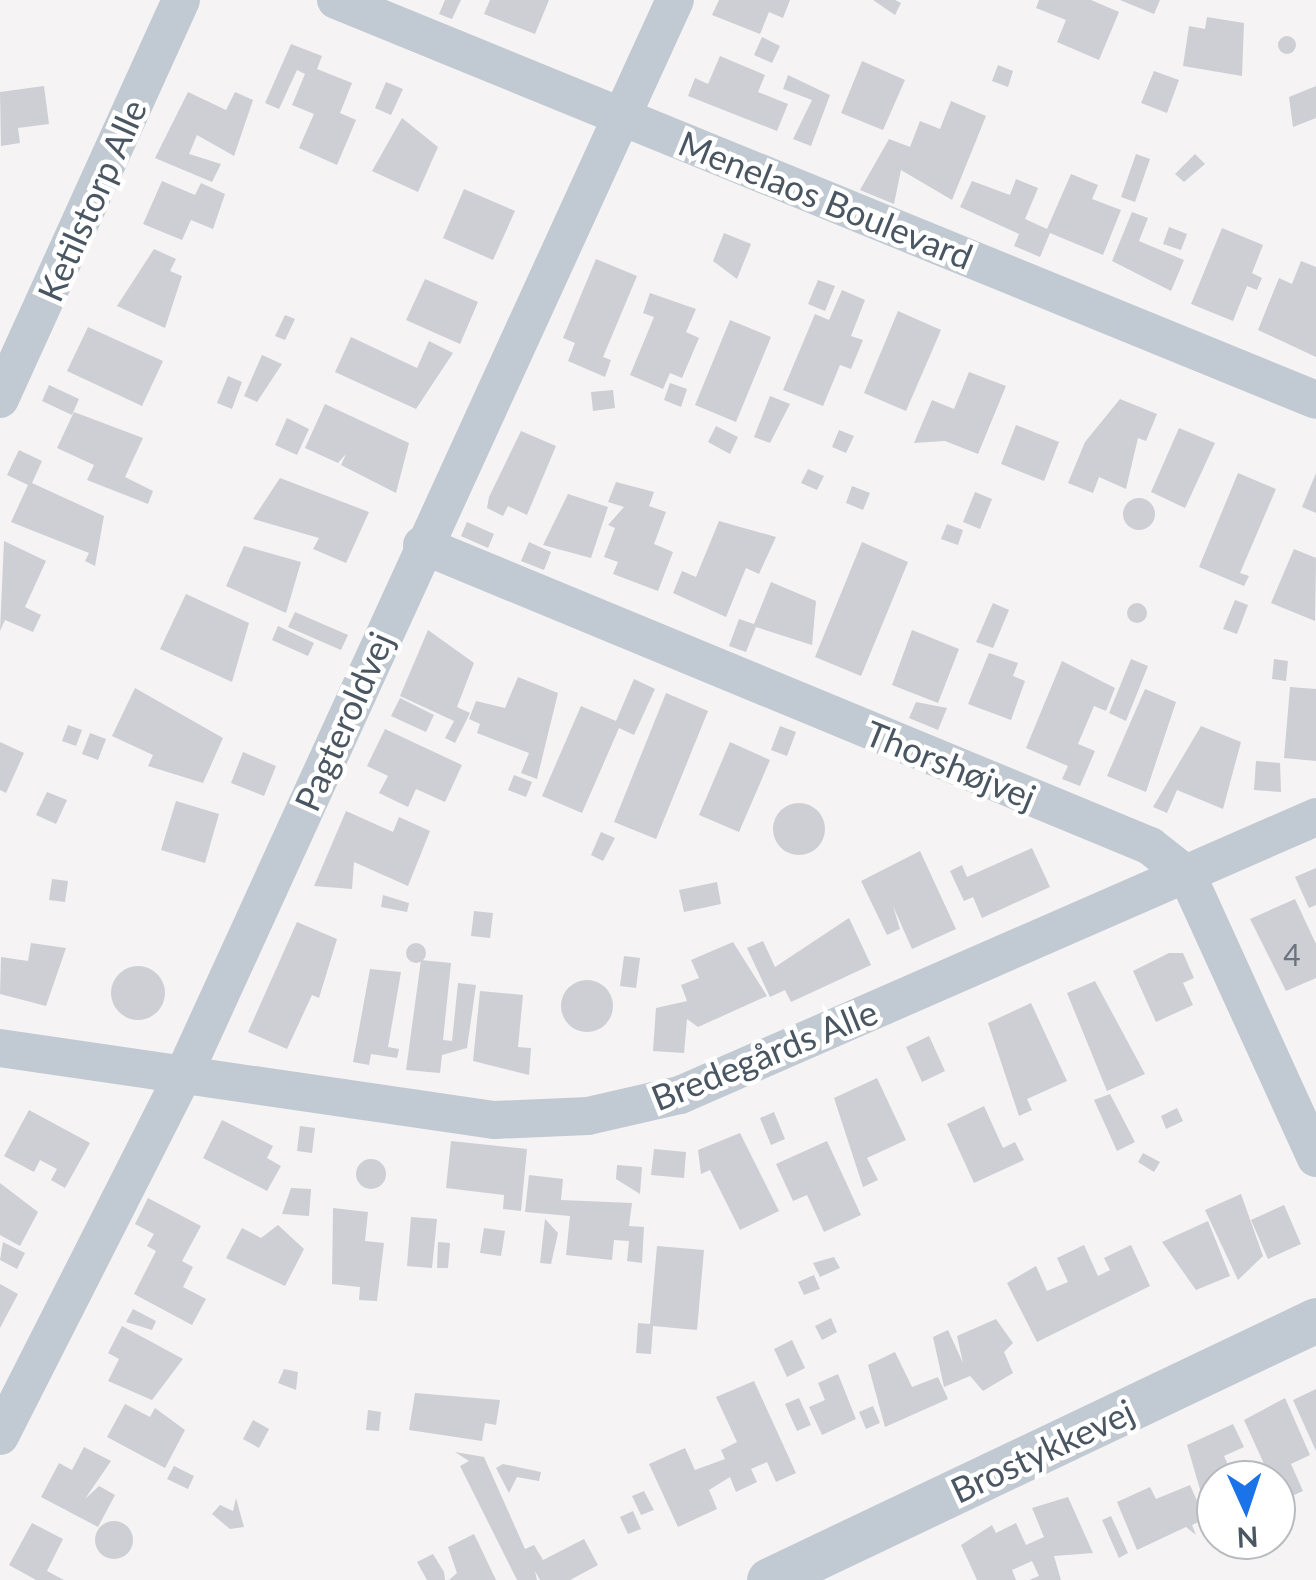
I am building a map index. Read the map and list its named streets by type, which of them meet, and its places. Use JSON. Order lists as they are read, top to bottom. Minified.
{"streets":{"street":["Menelaos Boulevard","Ketilstorp Alle","Pagteroldvej","Thorshøjvej","Bredegårds Alle","Brostykkevej"]},"crossings":[["Menelaos Boulevard","Pagteroldvej"],["Pagteroldvej","Thorshøjvej"],["Pagteroldvej","Bredegårds Alle"],["Thorshøjvej","Bredegårds Alle"]],"house_numbers":["4"],"north":"bottom"}
